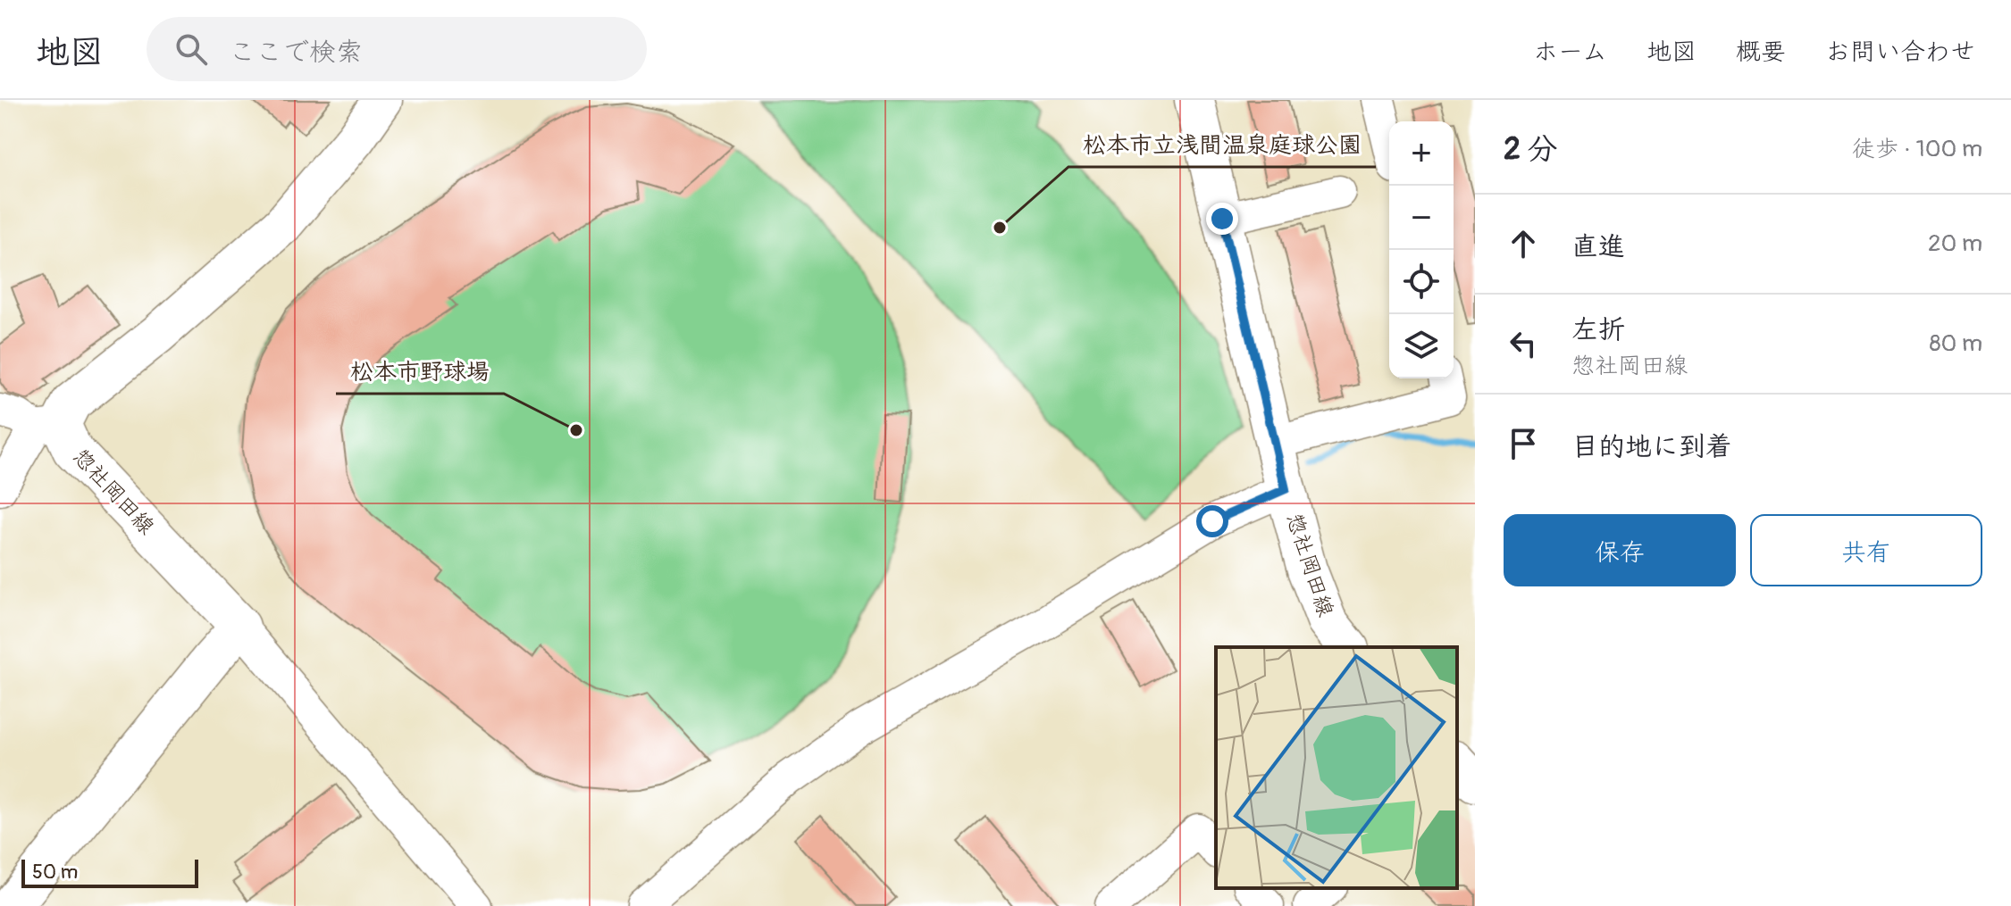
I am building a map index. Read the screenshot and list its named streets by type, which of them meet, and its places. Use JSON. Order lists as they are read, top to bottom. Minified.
{"streets":{"main road":["惣社岡田線"]},"places":["松本市立浅間温泉庭球公園","松本市野球場"],"scale_bar":"50 m","page":{"header":"地図","search":"ここで検索","nav":["ホーム","地図","概要","お問い合わせ"],"heading":["2 分","徒歩 · 100 m"],"map_buttons":["+","−"],"list":[["直進","20 m"],["左折","惣社岡田線","80 m"],"目的地に到着"],"buttons":["保存","共有"],"scale":"50 m"}}
